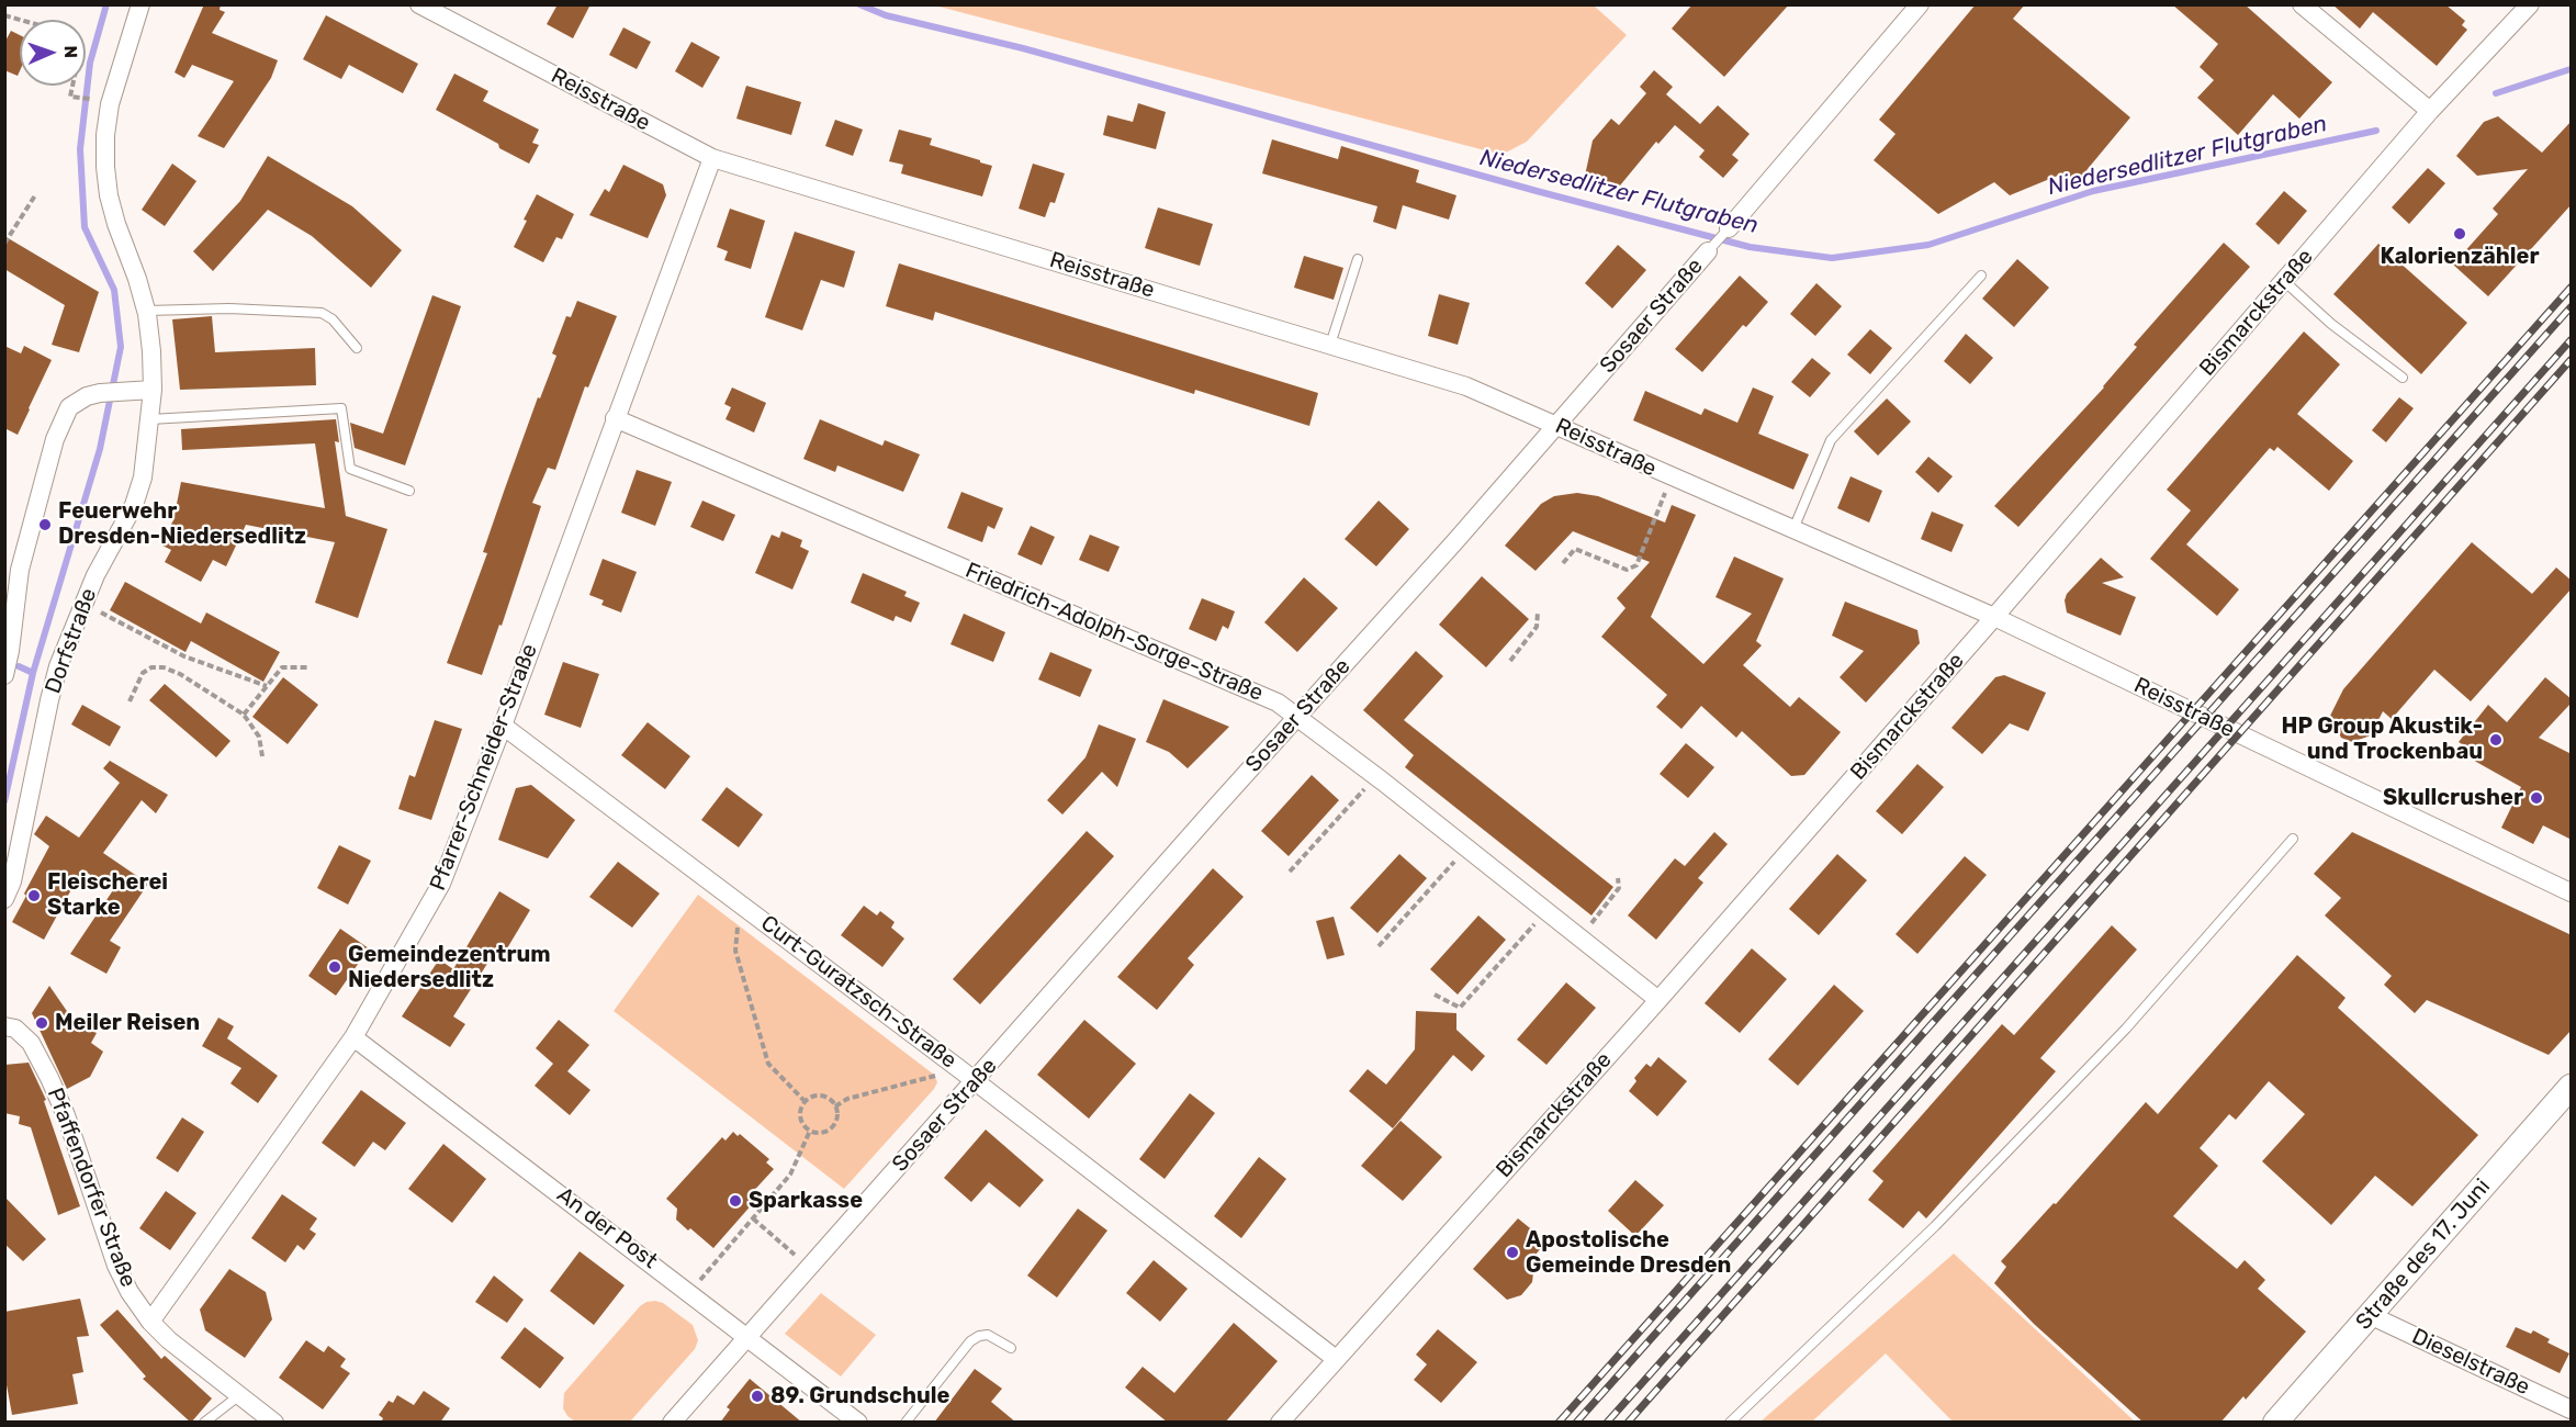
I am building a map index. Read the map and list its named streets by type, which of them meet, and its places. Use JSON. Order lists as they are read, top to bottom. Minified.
{"streets":{"street":["Reisstraße","Bismarckstraße","Sosaer Straße","Friedrich-Adolph-Sorge-Straße","Dorfstraße","Pfarrer-Schneider-Straße","Curt-Guratzsch-Straße","Pfaffendorfer Straße","An der Post","Straße des 17. Juni","Dieselstraße"]},"crossings":[["Reisstraße","Bismarckstraße"],["Reisstraße","Sosaer Straße"],["Reisstraße","Pfarrer-Schneider-Straße"],["Bismarckstraße","Friedrich-Adolph-Sorge-Straße"],["Bismarckstraße","Curt-Guratzsch-Straße"],["Sosaer Straße","Friedrich-Adolph-Sorge-Straße"],["Sosaer Straße","Curt-Guratzsch-Straße"],["Sosaer Straße","An der Post"],["Friedrich-Adolph-Sorge-Straße","Pfarrer-Schneider-Straße"],["Pfarrer-Schneider-Straße","Curt-Guratzsch-Straße"],["Pfarrer-Schneider-Straße","Pfaffendorfer Straße"],["Pfarrer-Schneider-Straße","An der Post"],["Straße des 17. Juni","Dieselstraße"]],"water":["Niedersedlitzer Flutgraben"],"places":["Kalorienzähler","Feuerwehr Dresden-Niedersedlitz","HP Group Akustik- und Trockenbau","Skullcrusher","Fleischerei Starke","Gemeindezentrum Niedersedlitz","Meiler Reisen","Sparkasse","Apostolische Gemeinde Dresden","89. Grundschule"],"north":"right"}
